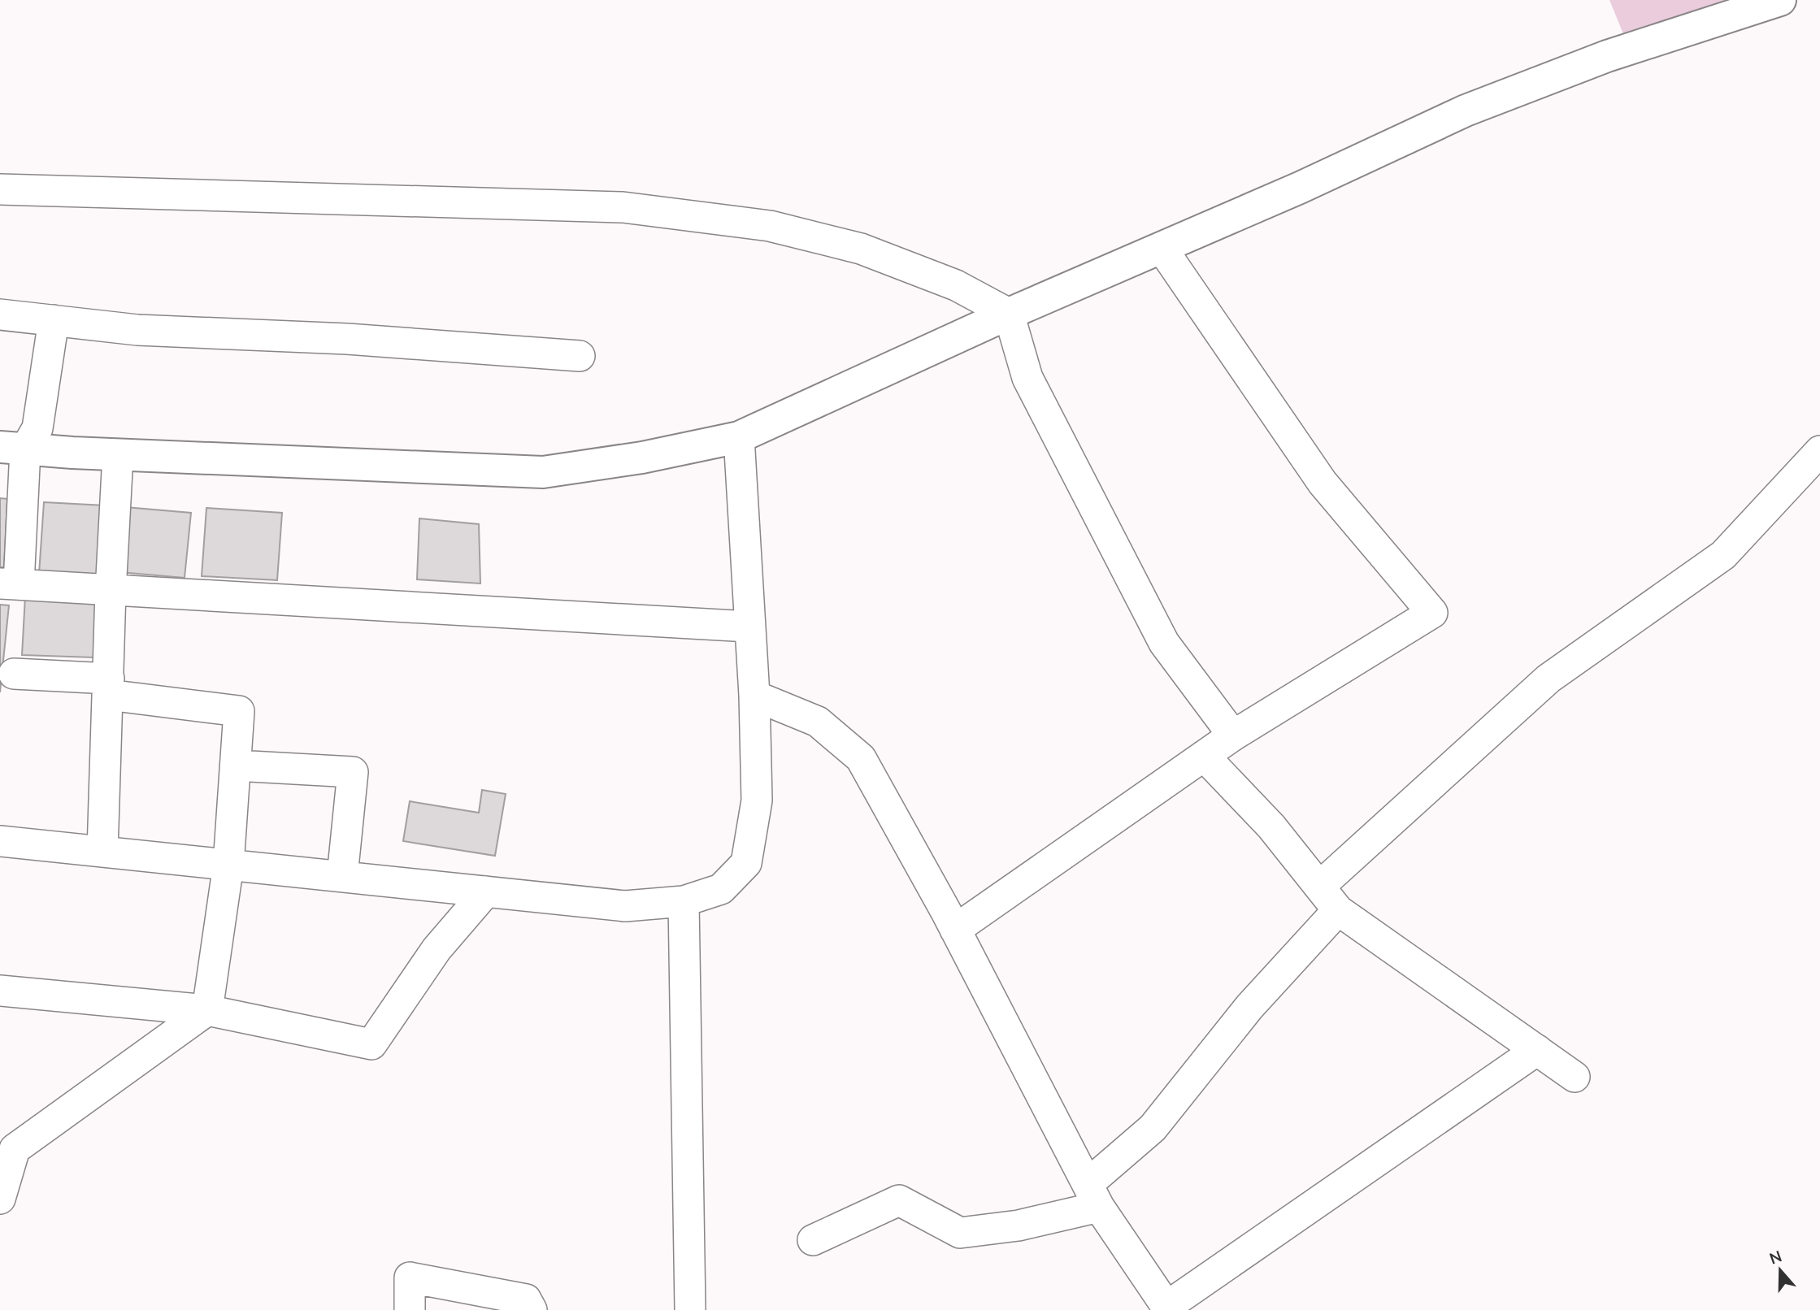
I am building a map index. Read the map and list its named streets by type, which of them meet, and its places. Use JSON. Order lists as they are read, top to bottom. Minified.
{"north":"top"}
